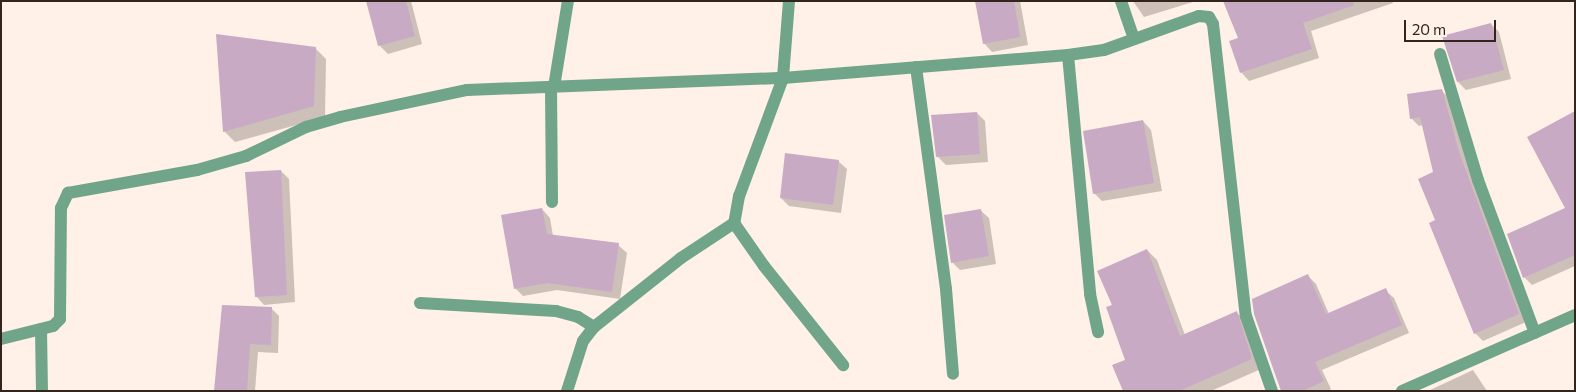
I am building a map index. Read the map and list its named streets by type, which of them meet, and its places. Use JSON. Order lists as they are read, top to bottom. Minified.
{"scale_bar":"20 m"}
